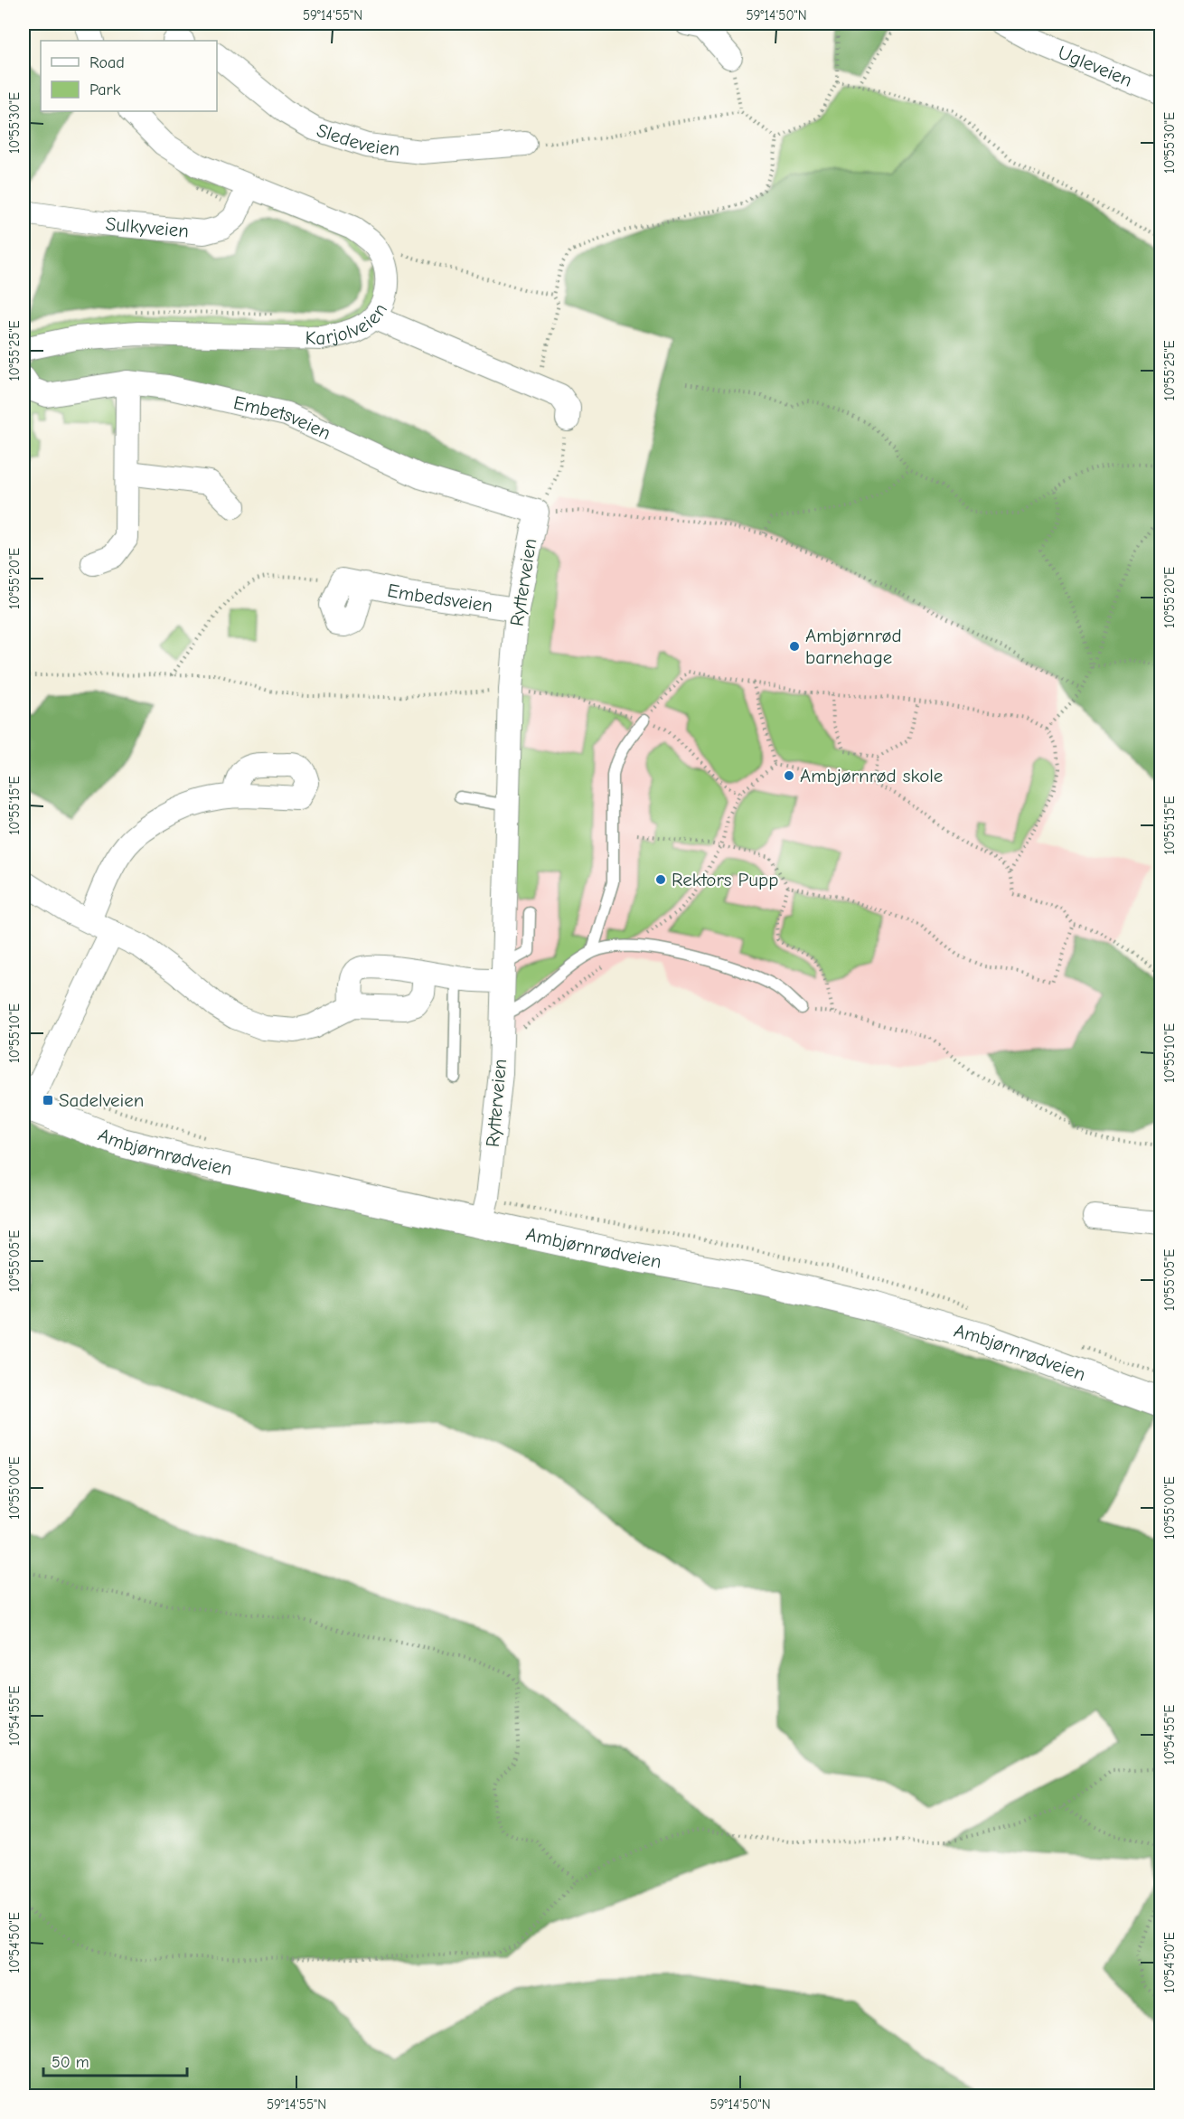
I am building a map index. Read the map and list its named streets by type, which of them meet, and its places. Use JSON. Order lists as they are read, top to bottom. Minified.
{"streets":{"street":["Ugleveien","Sledeveien","Sulkyveien","Karjolveien","Embetsveien","Rytterveien","Embedsveien","Ambjørnrødveien"]},"crossings":[["Sulkyveien","Karjolveien"],["Embetsveien","Rytterveien"],["Rytterveien","Embedsveien"],["Rytterveien","Ambjørnrødveien"]],"places":{"other":["Ambjørnrød barnehage","Ambjørnrød skole","Rektors Pupp"],"transit":["Sadelveien"]},"legend":["Road","Park"],"scale_bar":"50 m","coordinates":["59°14'55\"N","59°14'50\"N","10°55'30\"E","10°55'25\"E","10°55'20\"E","10°55'15\"E","10°55'10\"E","10°55'05\"E","10°55'00\"E","10°54'55\"E","10°54'50\"E"]}
